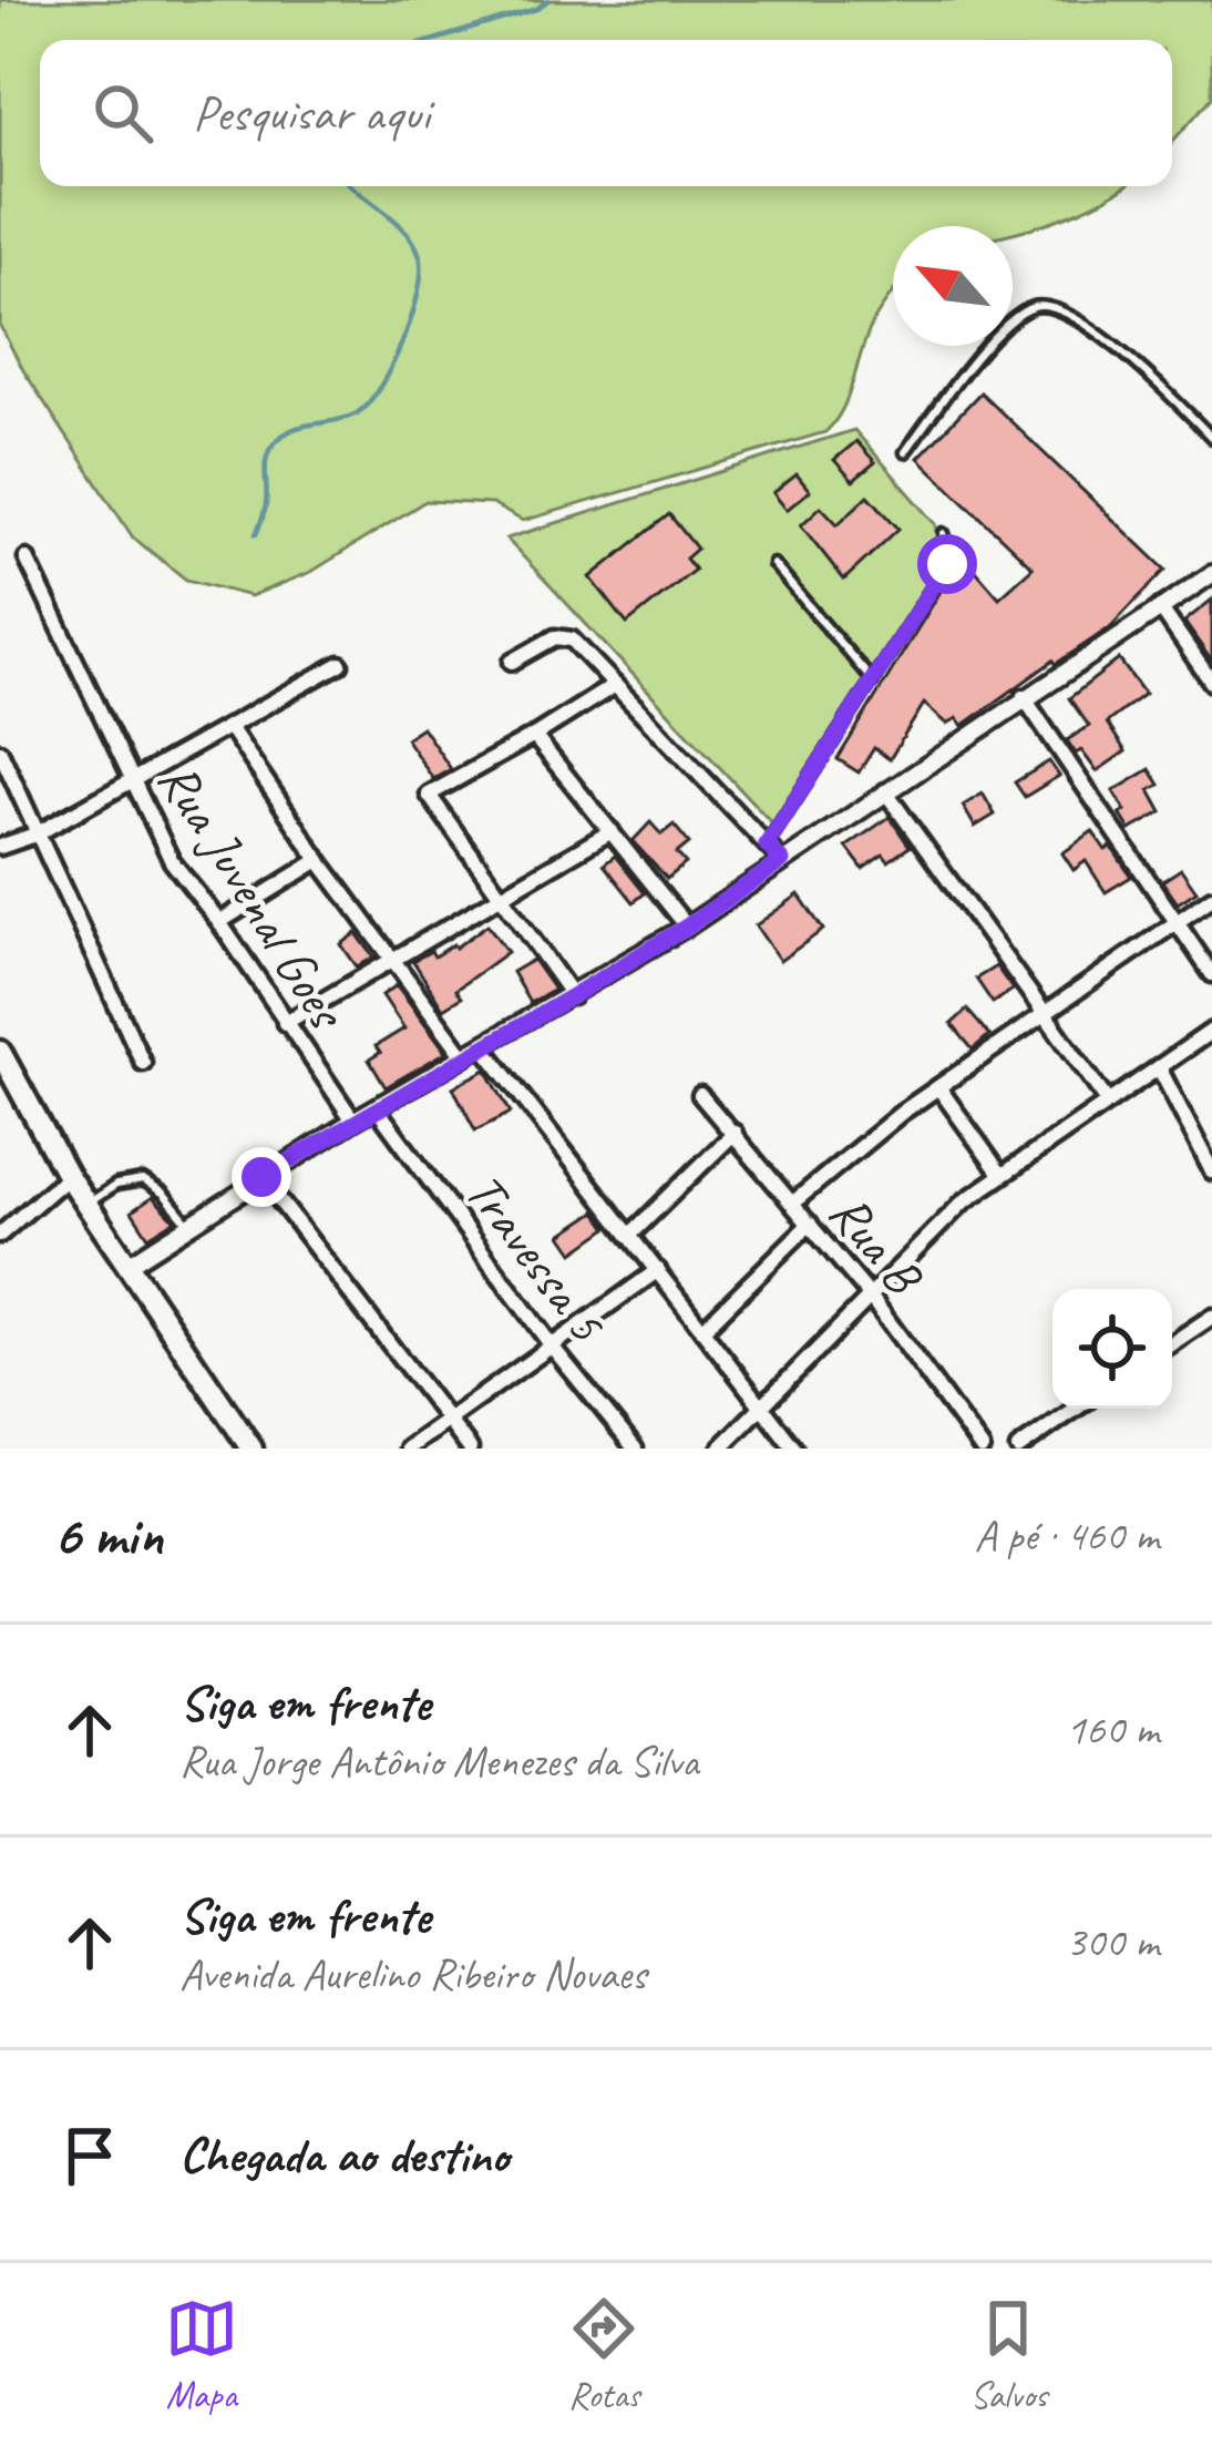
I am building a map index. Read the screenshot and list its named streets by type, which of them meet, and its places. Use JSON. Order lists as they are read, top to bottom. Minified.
{"streets":{"street":["Rua Juvenal Goes","Rua B","Travessa 5"]},"north":"top left","page":{"search":"Pesquisar aqui","heading":["6 min","A pé · 460 m"],"list":[["Siga em frente","Rua Jorge Antônio Menezes da Silva","160 m"],["Siga em frente","Avenida Aurelino Ribeiro Novaes","300 m"],"Chegada ao destino"],"nav":["Mapa","Rotas","Salvos"]}}
